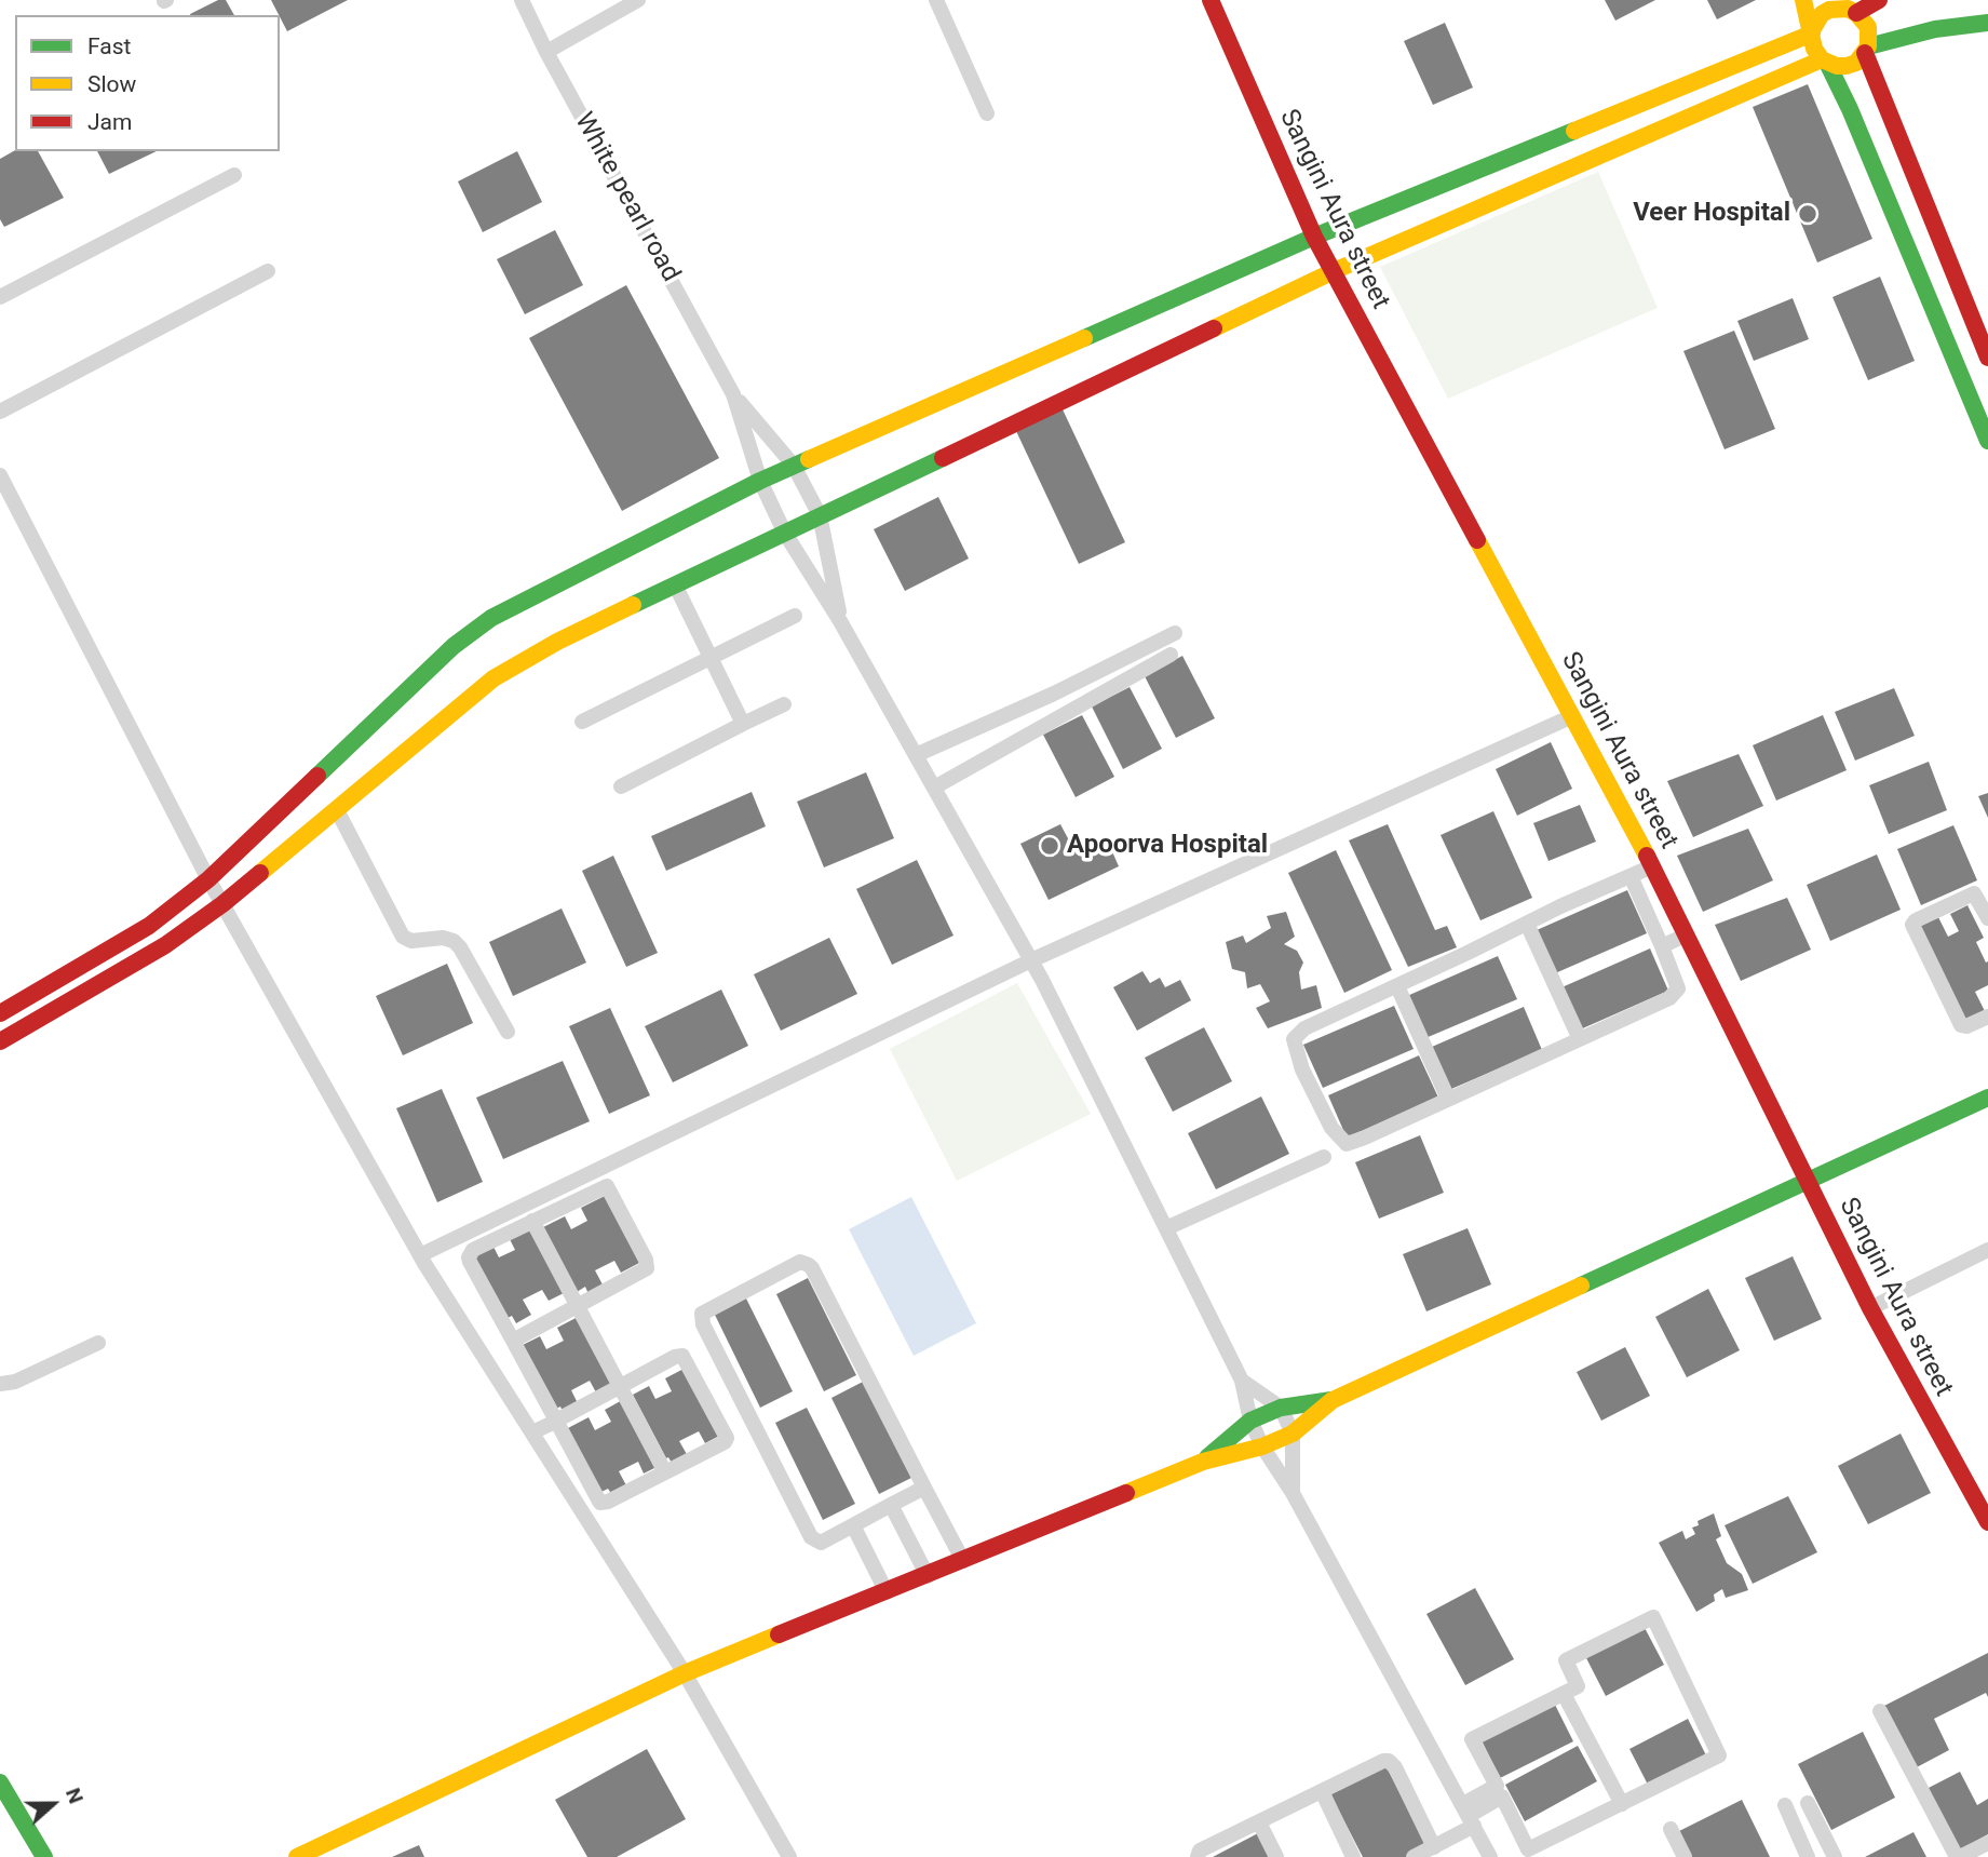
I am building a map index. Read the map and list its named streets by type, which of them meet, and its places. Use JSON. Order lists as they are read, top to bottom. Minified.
{"streets":{"street":["White pearl road","Sangini Aura street"]},"places":["Veer Hospital","Apoorva Hospital"],"legend":["Fast","Slow","Jam"],"north":"right"}
